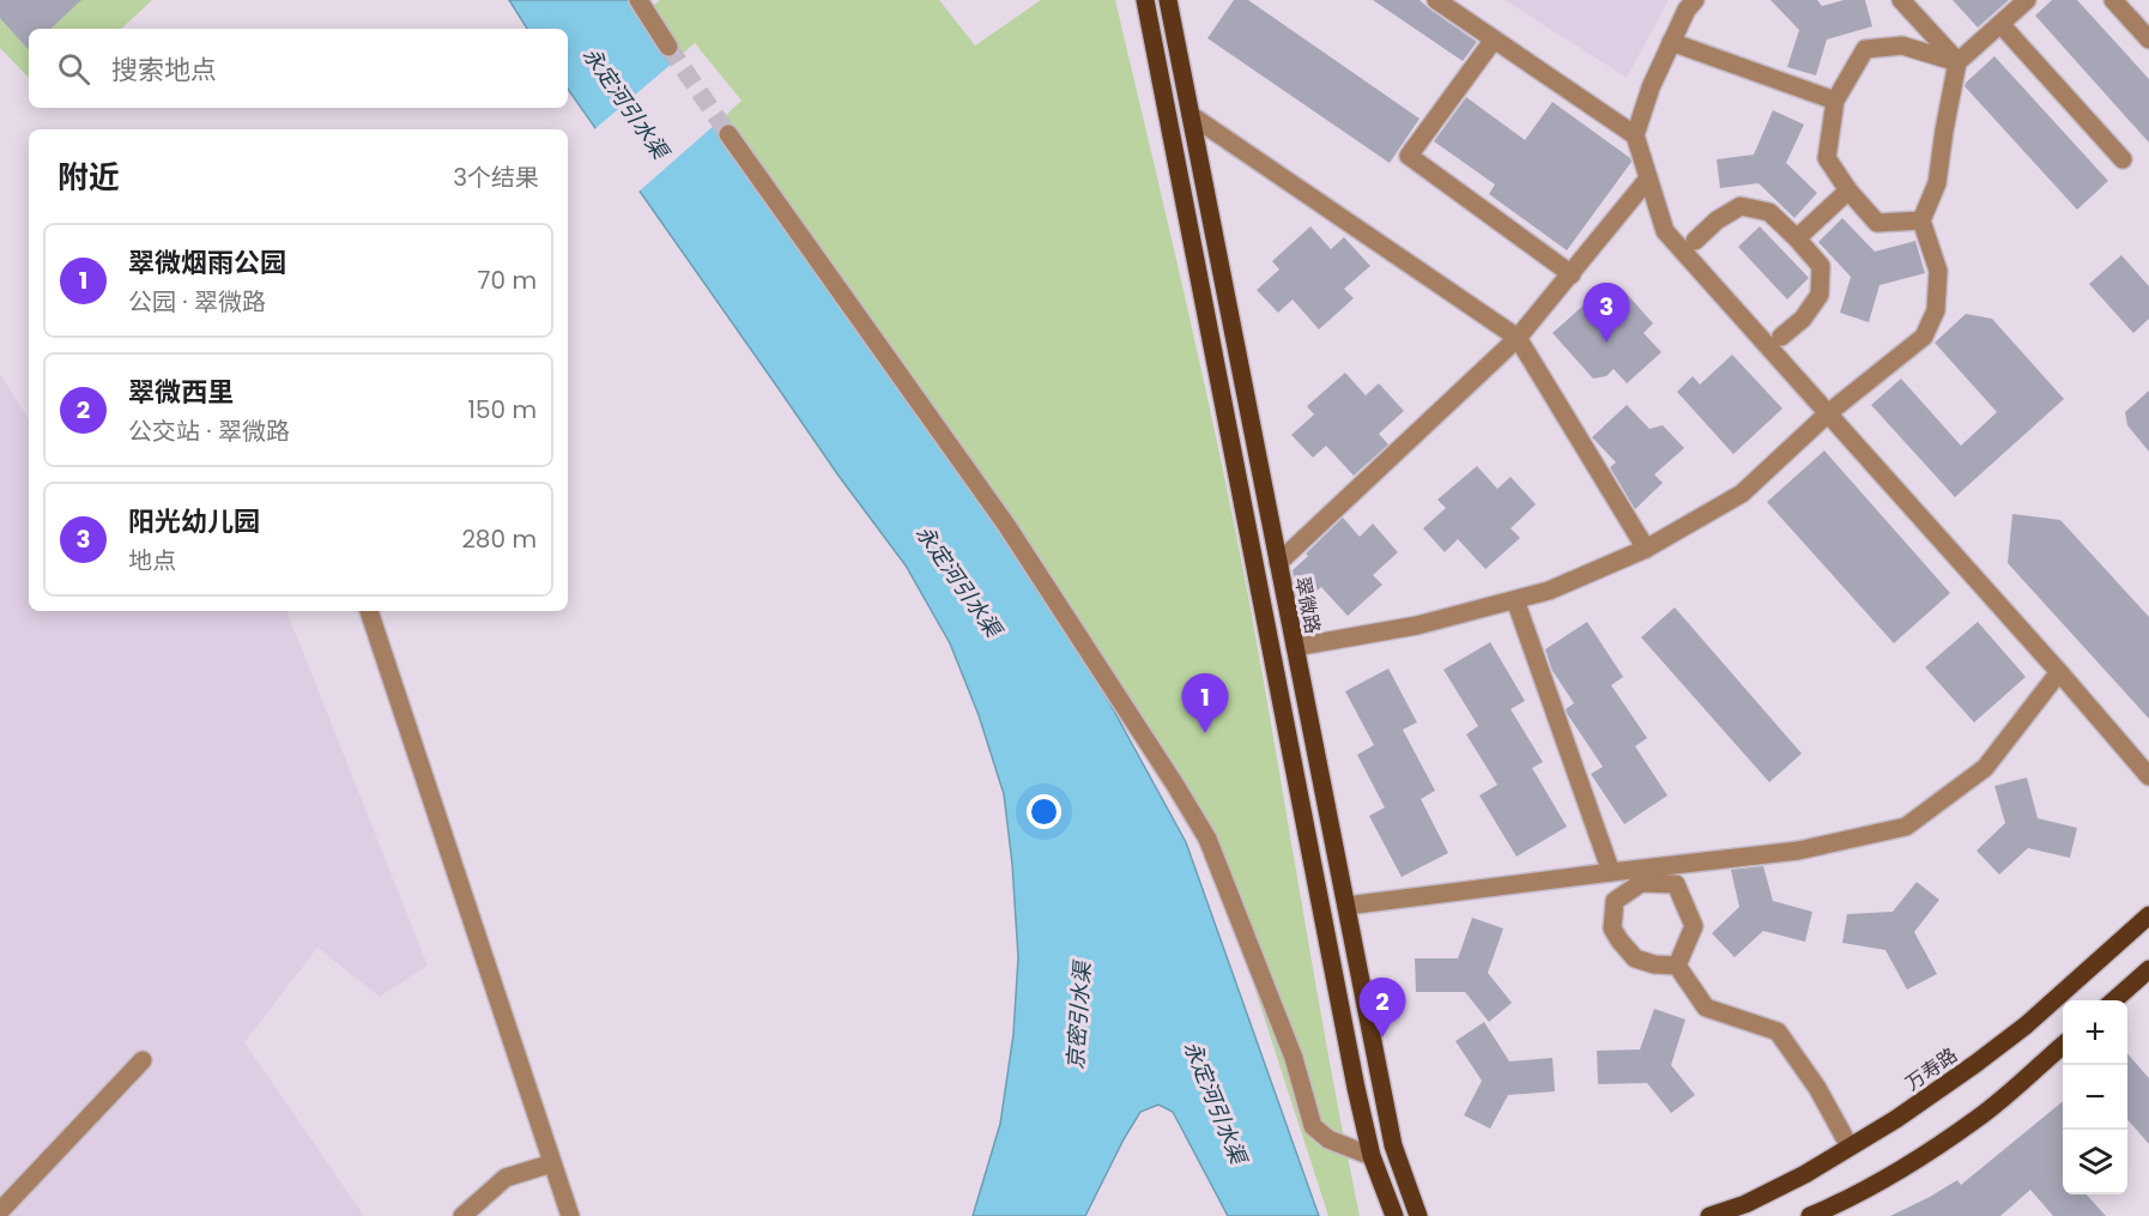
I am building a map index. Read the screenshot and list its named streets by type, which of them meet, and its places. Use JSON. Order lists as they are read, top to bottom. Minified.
{"streets":{"main road":["翠微路","万寿路"]},"water":["永定河引水渠","京密引水渠"],"page":{"search":"搜索地点","heading":["附近","3个结果"],"list":[{"mark":"1","name":"翠微烟雨公园","note":"公园 · 翠微路","value":"70 m"},{"mark":"2","name":"翠微西里","note":"公交站 · 翠微路","value":"150 m"},{"mark":"3","name":"阳光幼儿园","note":"地点","value":"280 m"}],"pins":["3","1","2"],"map_buttons":["+","−"]}}
